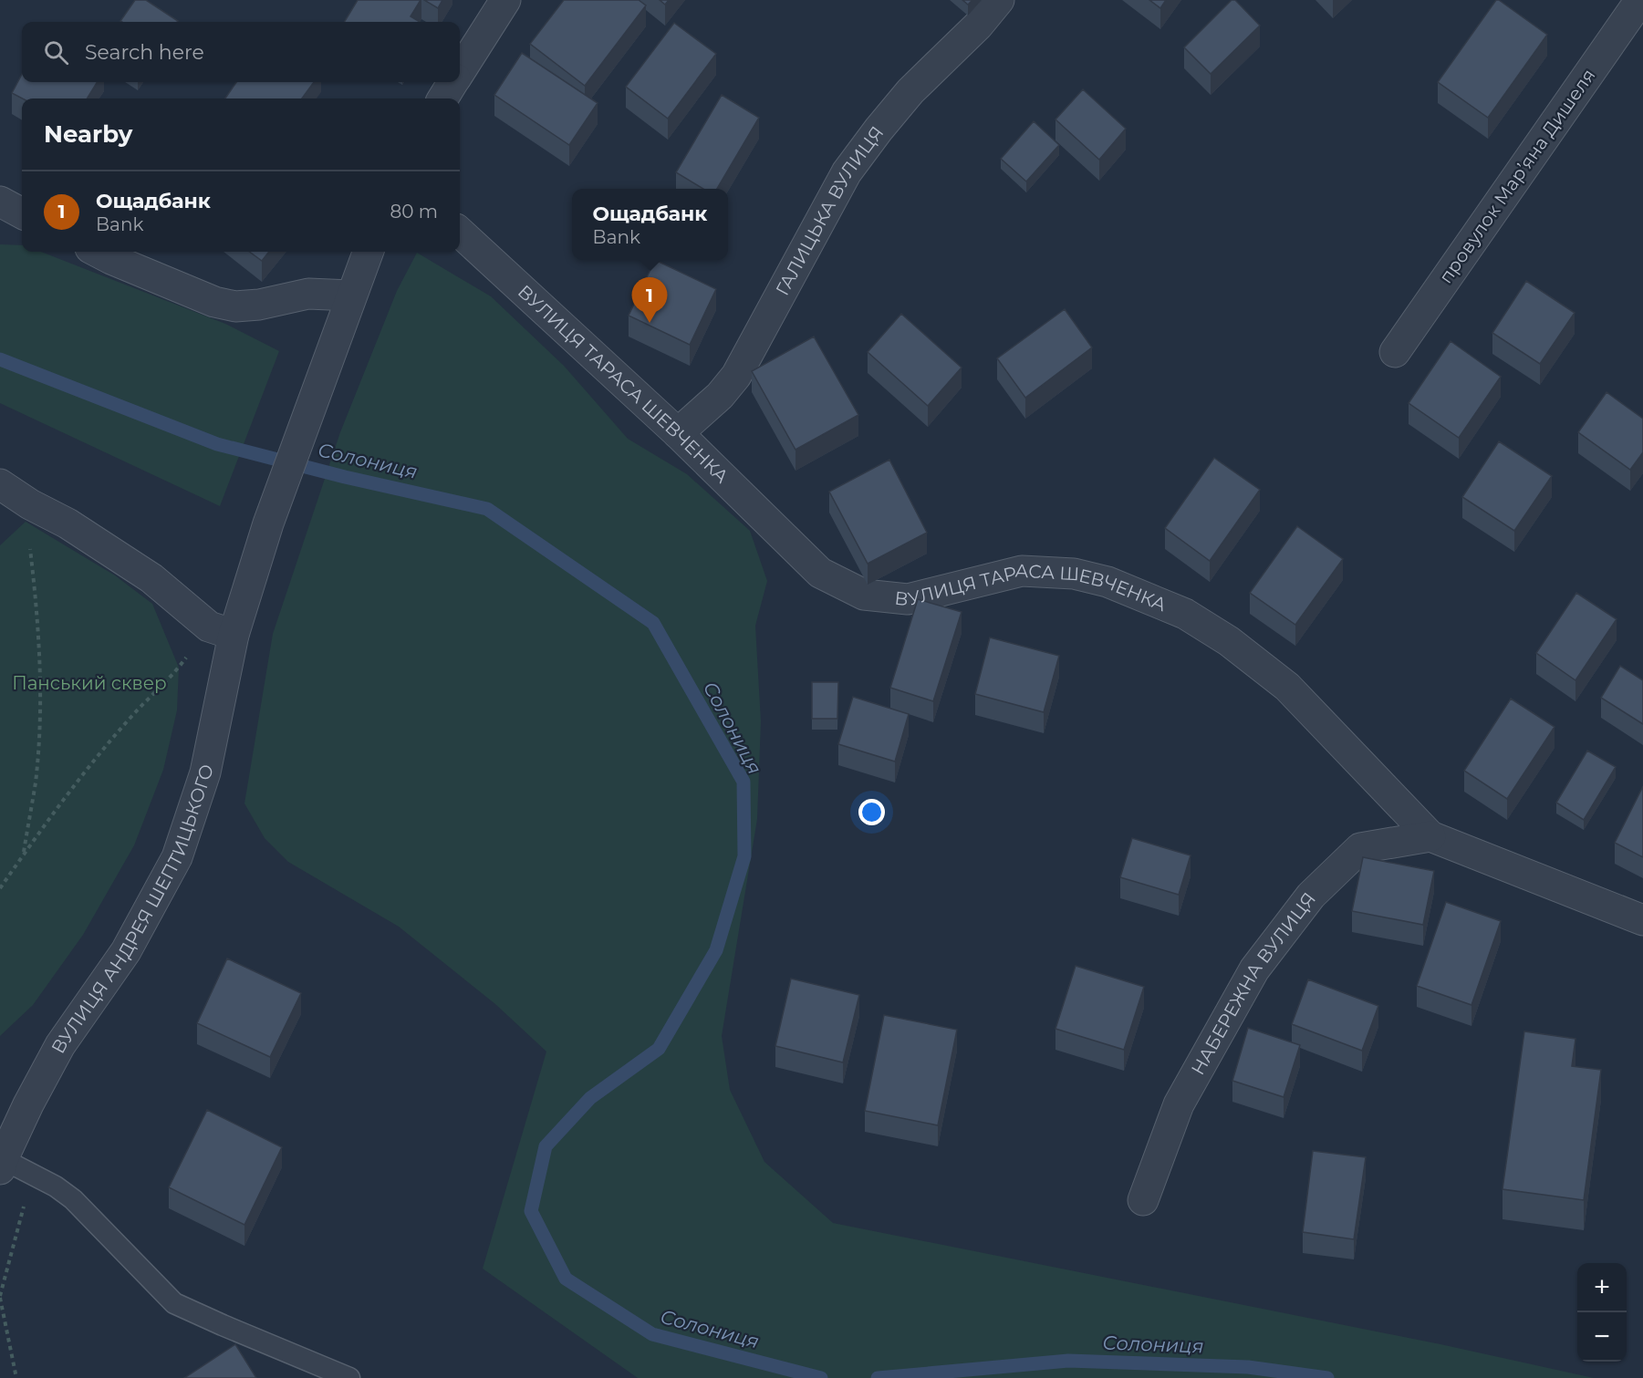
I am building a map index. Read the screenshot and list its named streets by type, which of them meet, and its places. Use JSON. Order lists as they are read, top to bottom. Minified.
{"streets":{"street":["провулок Марʼяна Дишеля","ГАЛИЦЬКА ВУЛИЦЯ","ВУЛИЦЯ ТАРАСА ШЕВЧЕНКА","ВУЛИЦЯ АНДРЕЯ ШЕПТИЦЬКОГО","НАБЕРЕЖНА ВУЛИЦЯ"]},"crossings":[["ГАЛИЦЬКА ВУЛИЦЯ","ВУЛИЦЯ ТАРАСА ШЕВЧЕНКА"],["ВУЛИЦЯ ТАРАСА ШЕВЧЕНКА","НАБЕРЕЖНА ВУЛИЦЯ"]],"water":["Солониця"],"parks":["Панський сквер"],"page":{"search":"Search here","heading":"Nearby","list":[{"mark":"1","name":"Ощадбанк","note":"Bank","value":"80 m"}],"popup":["Ощадбанк","Bank"],"pins":"1","map_buttons":["+","−"]}}
